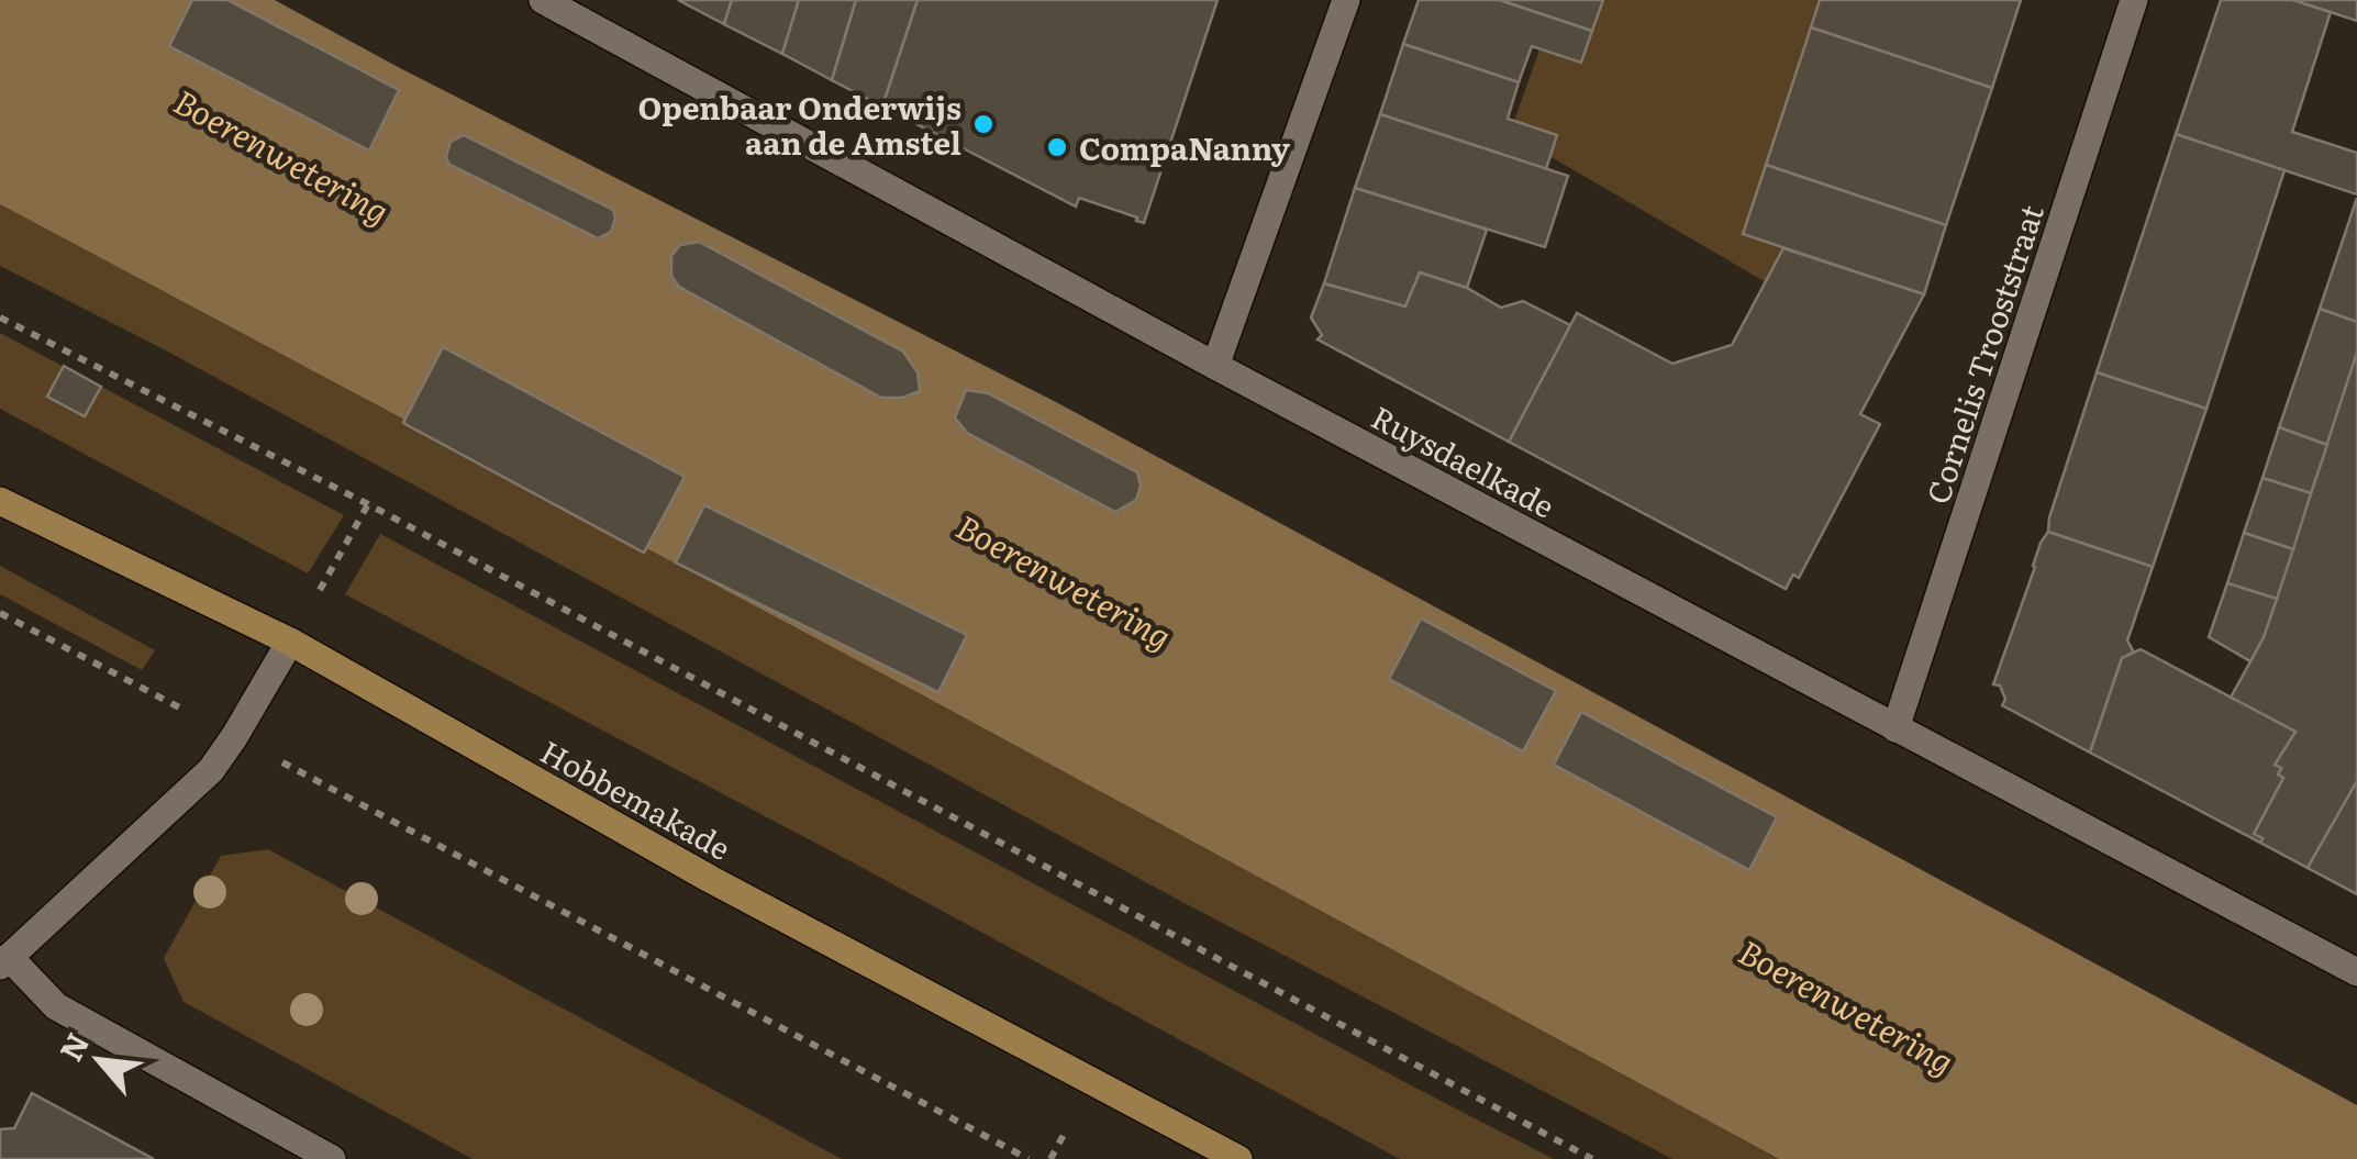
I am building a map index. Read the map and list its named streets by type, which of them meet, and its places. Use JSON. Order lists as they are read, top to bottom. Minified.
{"streets":{"main road":["Hobbemakade"],"street":["Cornelis Trooststraat","Ruysdaelkade"]},"crossings":[["Cornelis Trooststraat","Ruysdaelkade"]],"water":["Boerenwetering"],"places":["Openbaar Onderwijs aan de Amstel","CompaNanny"],"north":"top left"}
